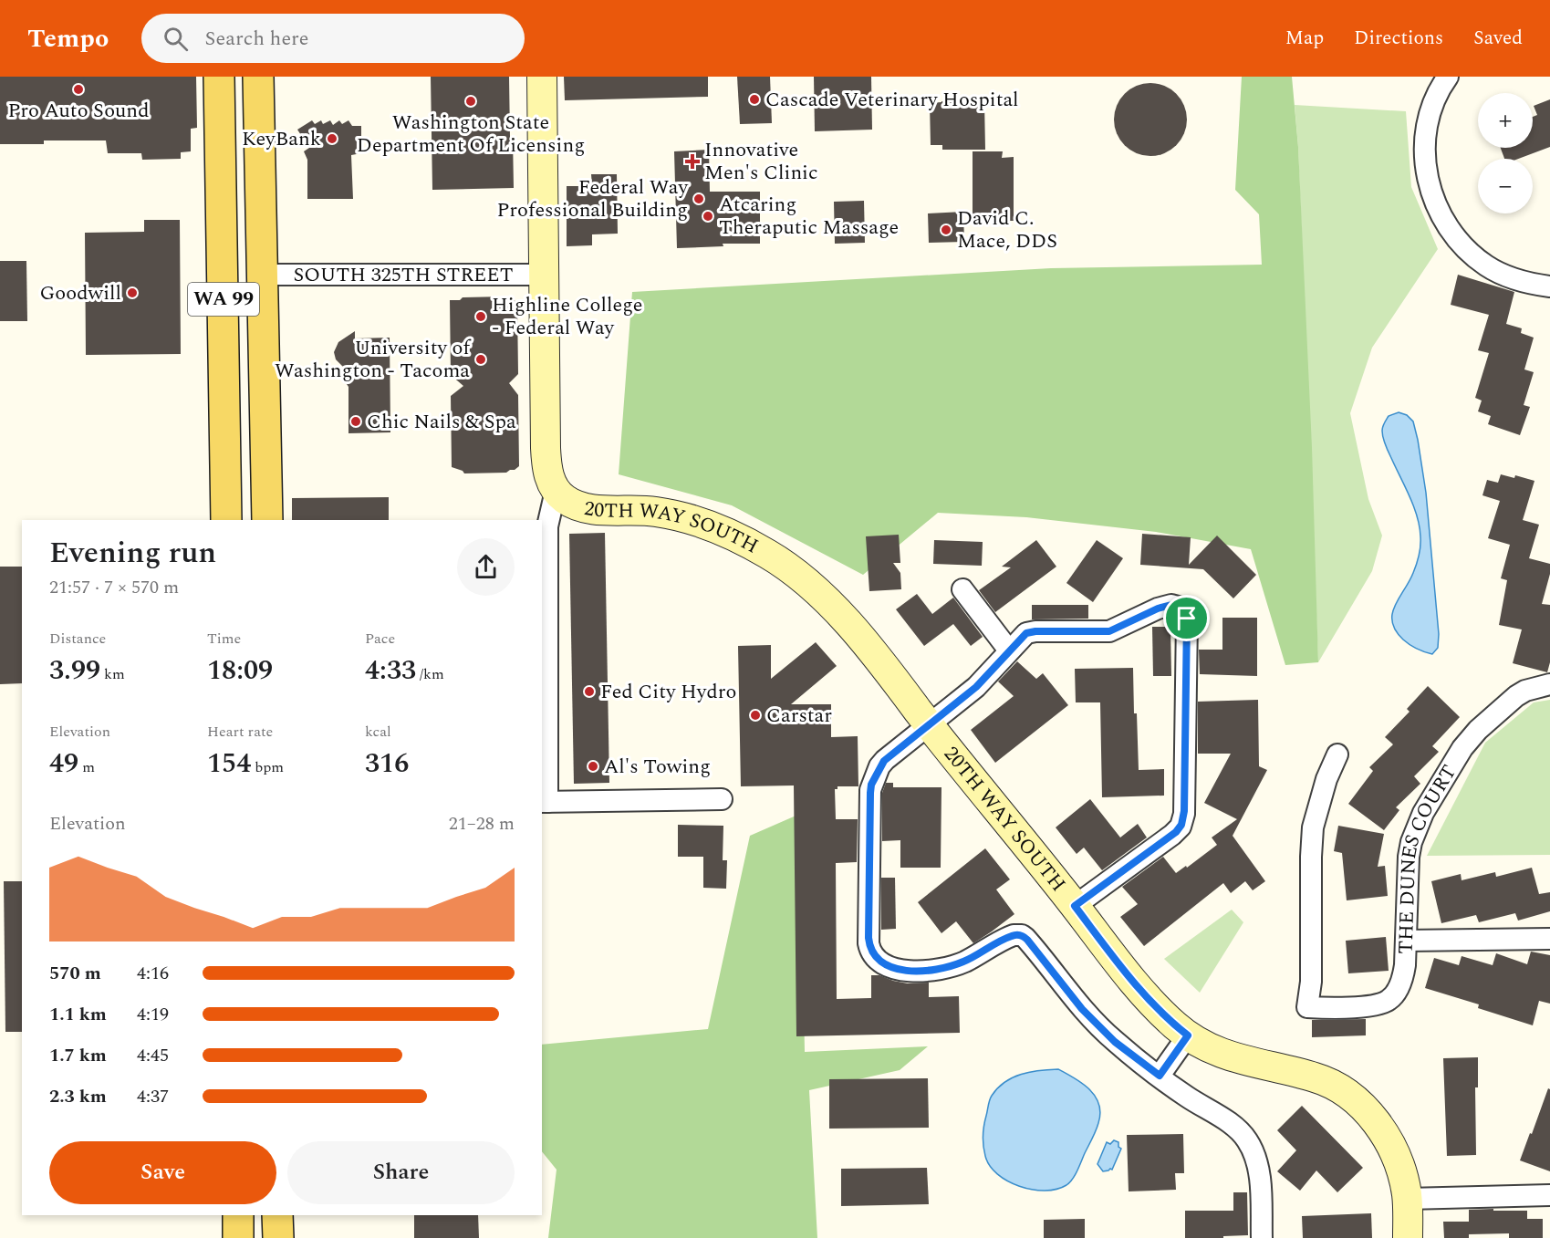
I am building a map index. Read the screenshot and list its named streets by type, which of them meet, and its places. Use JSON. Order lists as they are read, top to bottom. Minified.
{"streets":{"main road":["WA 99"],"street":["SOUTH 325TH STREET","20TH WAY SOUTH","THE DUNES COURT"]},"crossings":[["SOUTH 325TH STREET","WA 99"]],"places":{"other":["Pro Auto Sound","Cascade Veterinary Hospital","Washington State Department Of Licensing","KeyBank","Federal Way Professional Building","Atcaring Theraputic Massage","David C. Mace, DDS","Goodwill","Highline College - Federal Way","University of Washington - Tacoma","Chic Nails & Spa","Fed City Hydro","Carstar","Al's Towing"],"health":["Innovative Men's Clinic"]},"page":{"header":"Tempo","search":"Search here","nav":["Map","Directions","Saved"],"map_buttons":["+","−"],"heading":["Evening run","21:57 · 7 × 570 m"],"stats":[["Distance","3.99 km"],["Time","18:09"],["Pace","4:33 /km"],["Elevation","49 m"],["Heart rate","154 bpm"],["kcal","316"]],"chart":["Elevation","21–28 m"],"list":[{"name":"570 m","note":"4:16"},{"name":"1.1 km","note":"4:19"},{"name":"1.7 km","note":"4:45"},{"name":"2.3 km","note":"4:37"}],"buttons":["Save","Share"]}}
